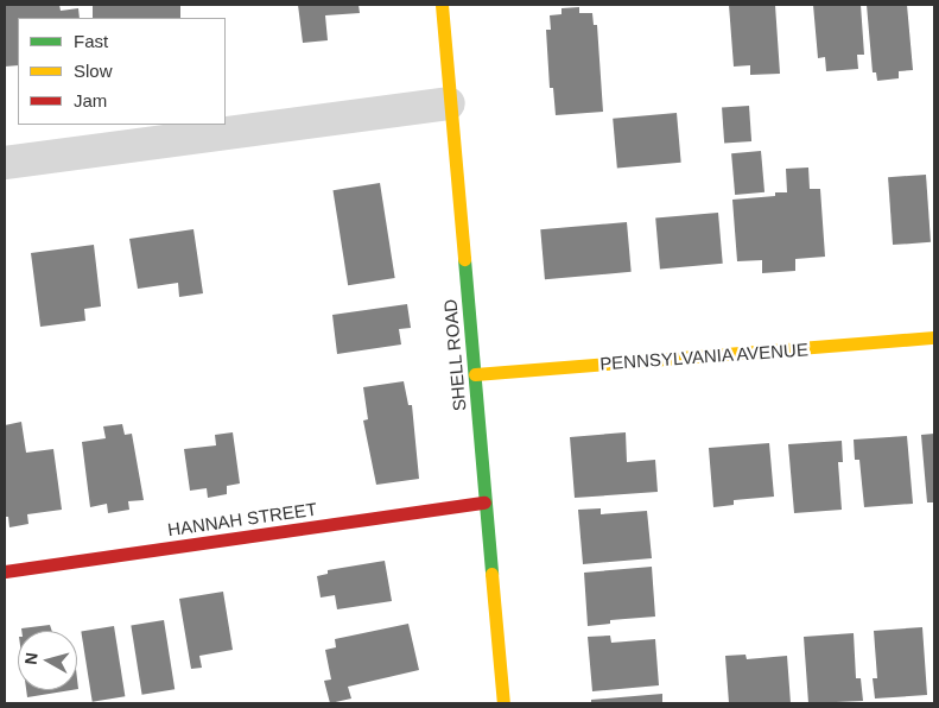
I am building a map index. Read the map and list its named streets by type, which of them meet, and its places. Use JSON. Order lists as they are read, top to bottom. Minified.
{"streets":{"street":["SHELL ROAD","PENNSYLVANIA AVENUE","HANNAH STREET"]},"crossings":[["SHELL ROAD","PENNSYLVANIA AVENUE"],["SHELL ROAD","HANNAH STREET"]],"legend":["Fast","Slow","Jam"],"north":"left"}
